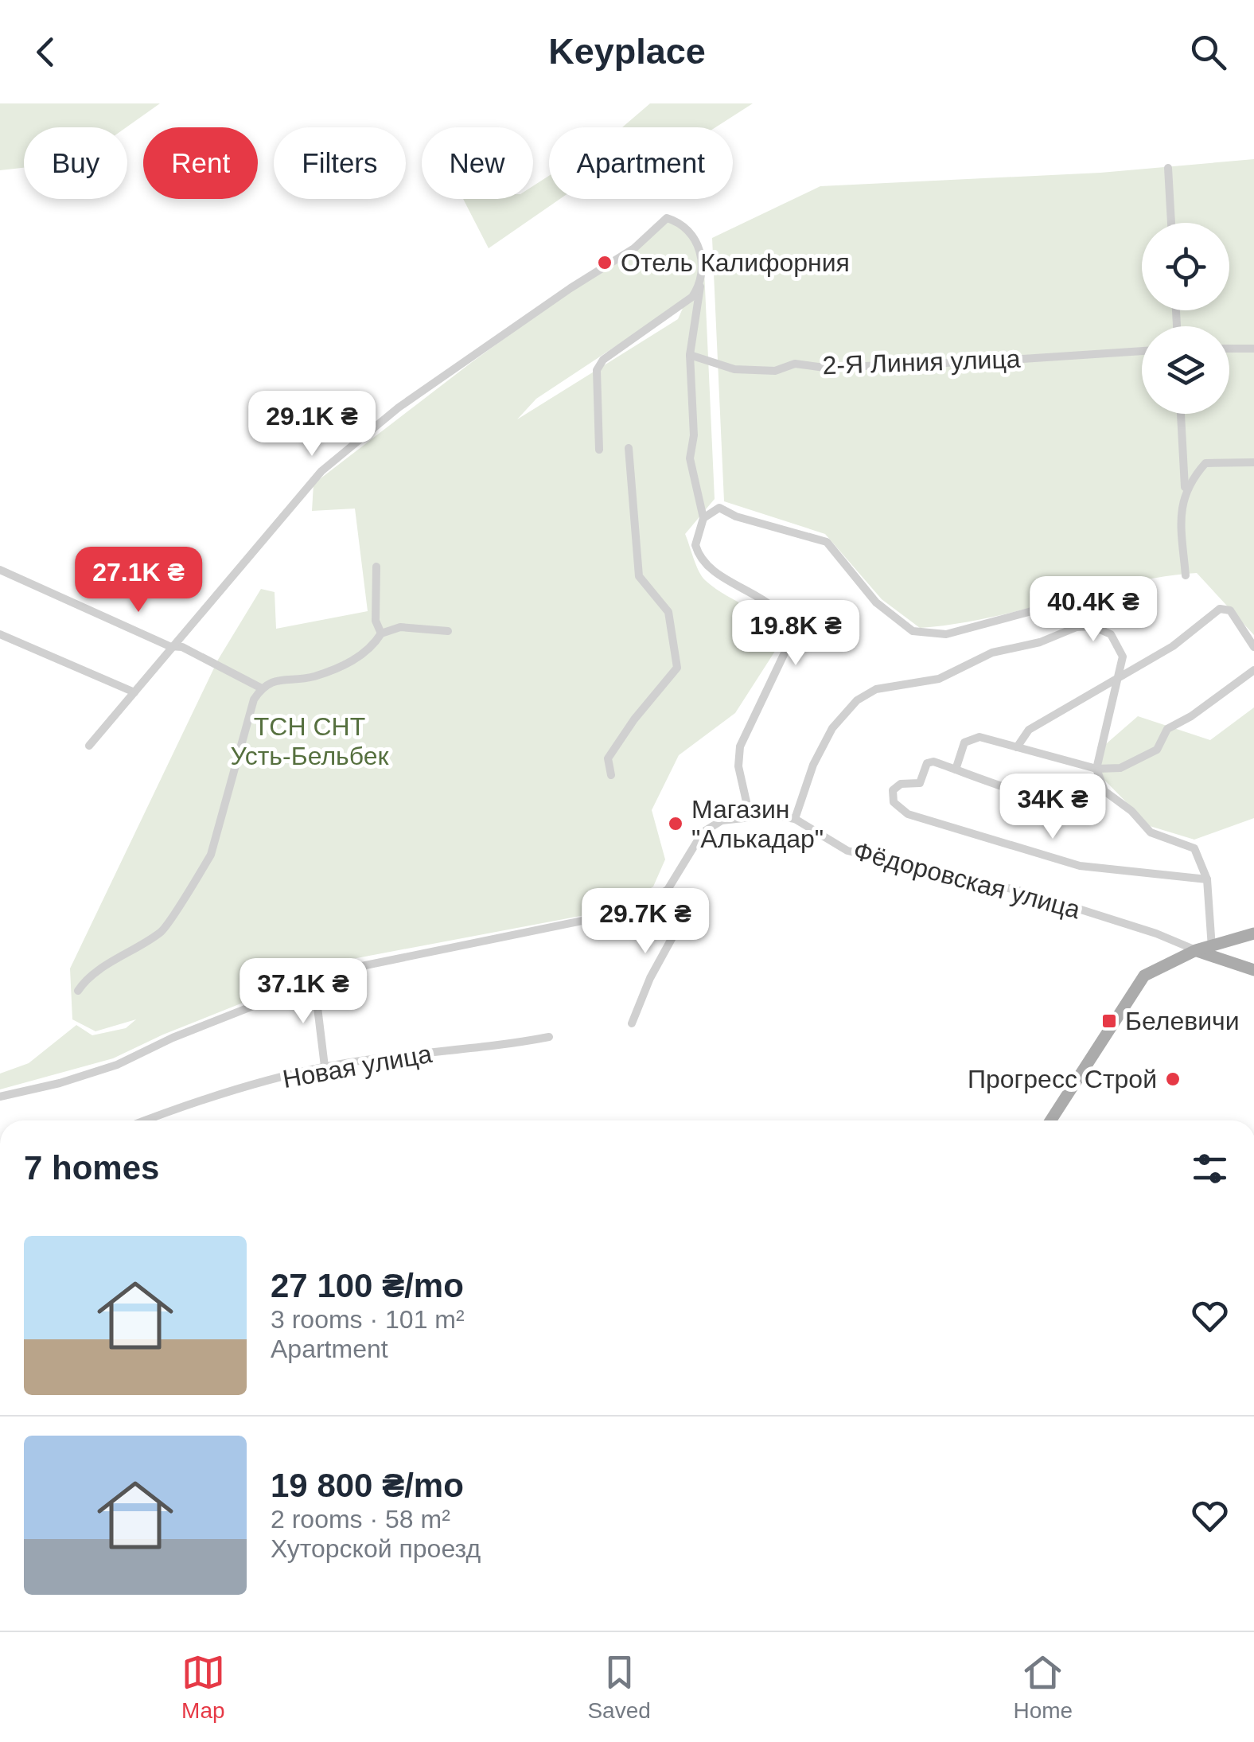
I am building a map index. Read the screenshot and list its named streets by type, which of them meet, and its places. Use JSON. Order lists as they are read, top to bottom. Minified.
{"streets":{"street":["2-Я Линия улица","Фёдоровская улица","Новая улица"]},"parks":["ТСН СНТ Усть-Бельбек"],"places":{"other":["Отель Калифорния","Магазин \"Алькадар\"","Прогресс Строй"],"transit":["Белевичи"]},"page":{"header":"Keyplace","chip":["Buy","Rent","Filters","New","Apartment"],"price":["29.1K ₴","27.1K ₴","40.4K ₴","19.8K ₴","34K ₴","29.7K ₴","37.1K ₴"],"heading":"7 homes","list":[{"name":"27 100 ₴/mo","note":"3 rooms · 101 m² · Apartment"},{"name":"19 800 ₴/mo","note":"2 rooms · 58 m² · Хуторской проезд"}],"tabs":["Map","Saved","Home"]}}
